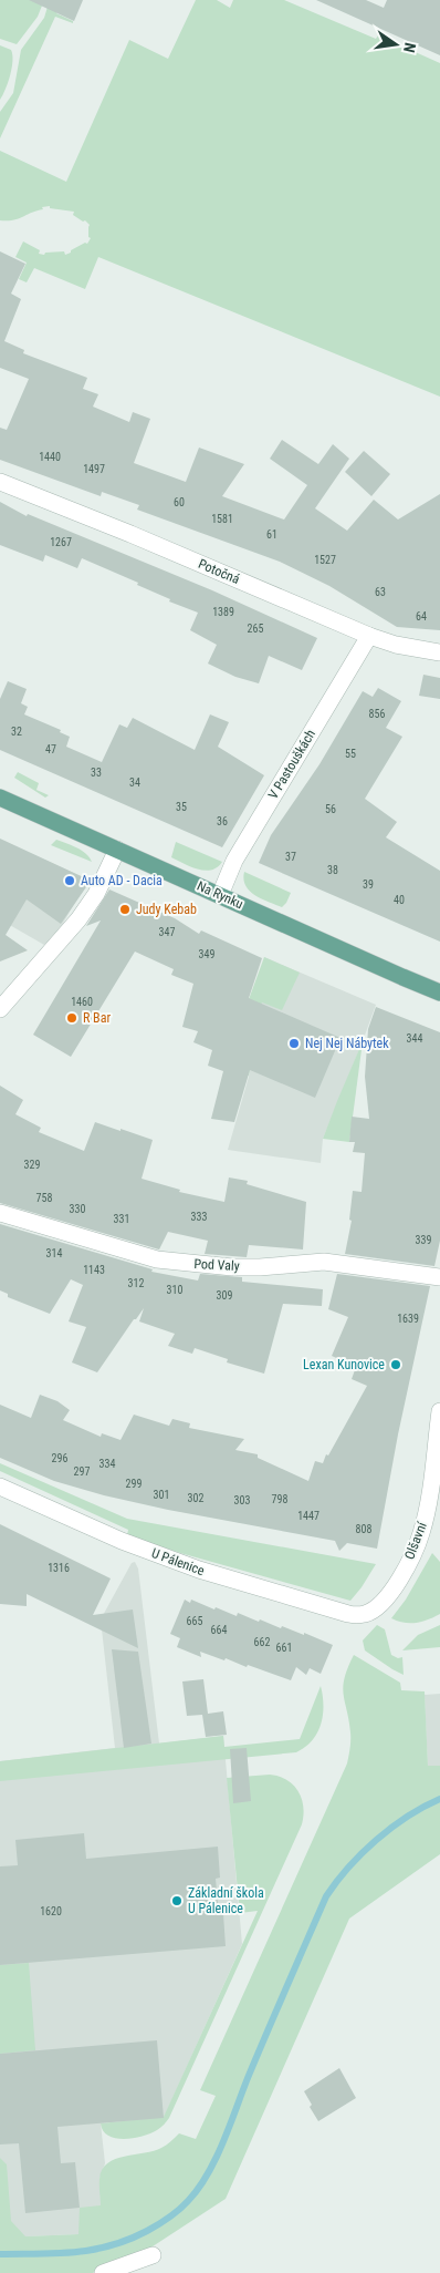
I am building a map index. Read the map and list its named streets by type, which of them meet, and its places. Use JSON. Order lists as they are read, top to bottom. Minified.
{"streets":{"main road":["Na Rynku"],"street":["Potočná","V Pastouškách","Pod Valy","Olšavní","U Pálenice"]},"crossings":[["Potočná","V Pastouškách"],["V Pastouškách","Na Rynku"],["Olšavní","U Pálenice"]],"places":["Auto AD - Dacia","Judy Kebab","R Bar","Nej Nej Nábytek","Lexan Kunovice","Základní škola U Pálenice"],"house_numbers":["1440","1497","60","1581","61","1267","1527","63","1389","64","265","856","32","47","55","33","34","35","56","36","37","38","39","40","347","349","1460","344","329","758","330","333","331","339","314","1143","312","310","309","1639","296","334","297","299","301","302","798","303","1447","808","1316","665","664","662","661","1620"],"north":"right"}
